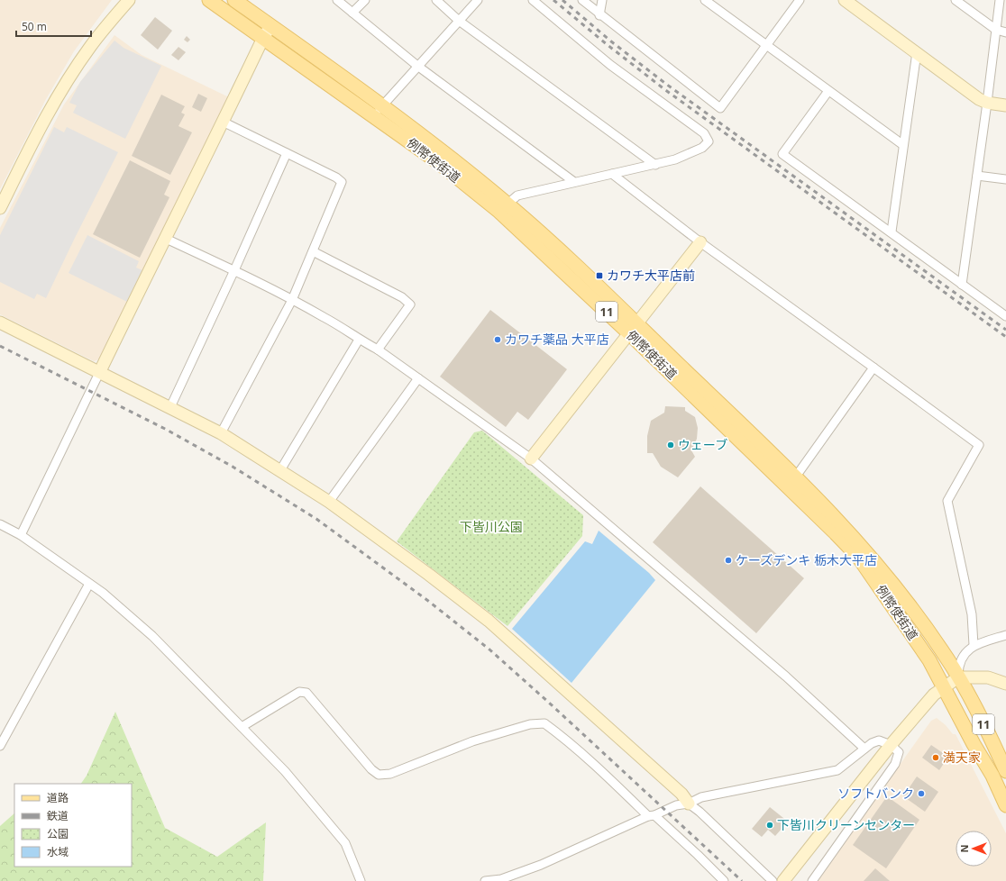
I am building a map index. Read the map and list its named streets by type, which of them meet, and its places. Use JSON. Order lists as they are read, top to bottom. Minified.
{"streets":{"main road":["例幣使街道","11"]},"crossings":[["例幣使街道","11"]],"parks":["下皆川公園"],"places":{"transit":["カワチ大平店前"],"other":["カワチ薬品 大平店","ウェーブ","ケーズデンキ 栃木大平店","満天家","ソフトバンク","下皆川クリーンセンター"]},"legend":["道路","鉄道","公園","水域"],"scale_bar":"50 m","north":"left"}
